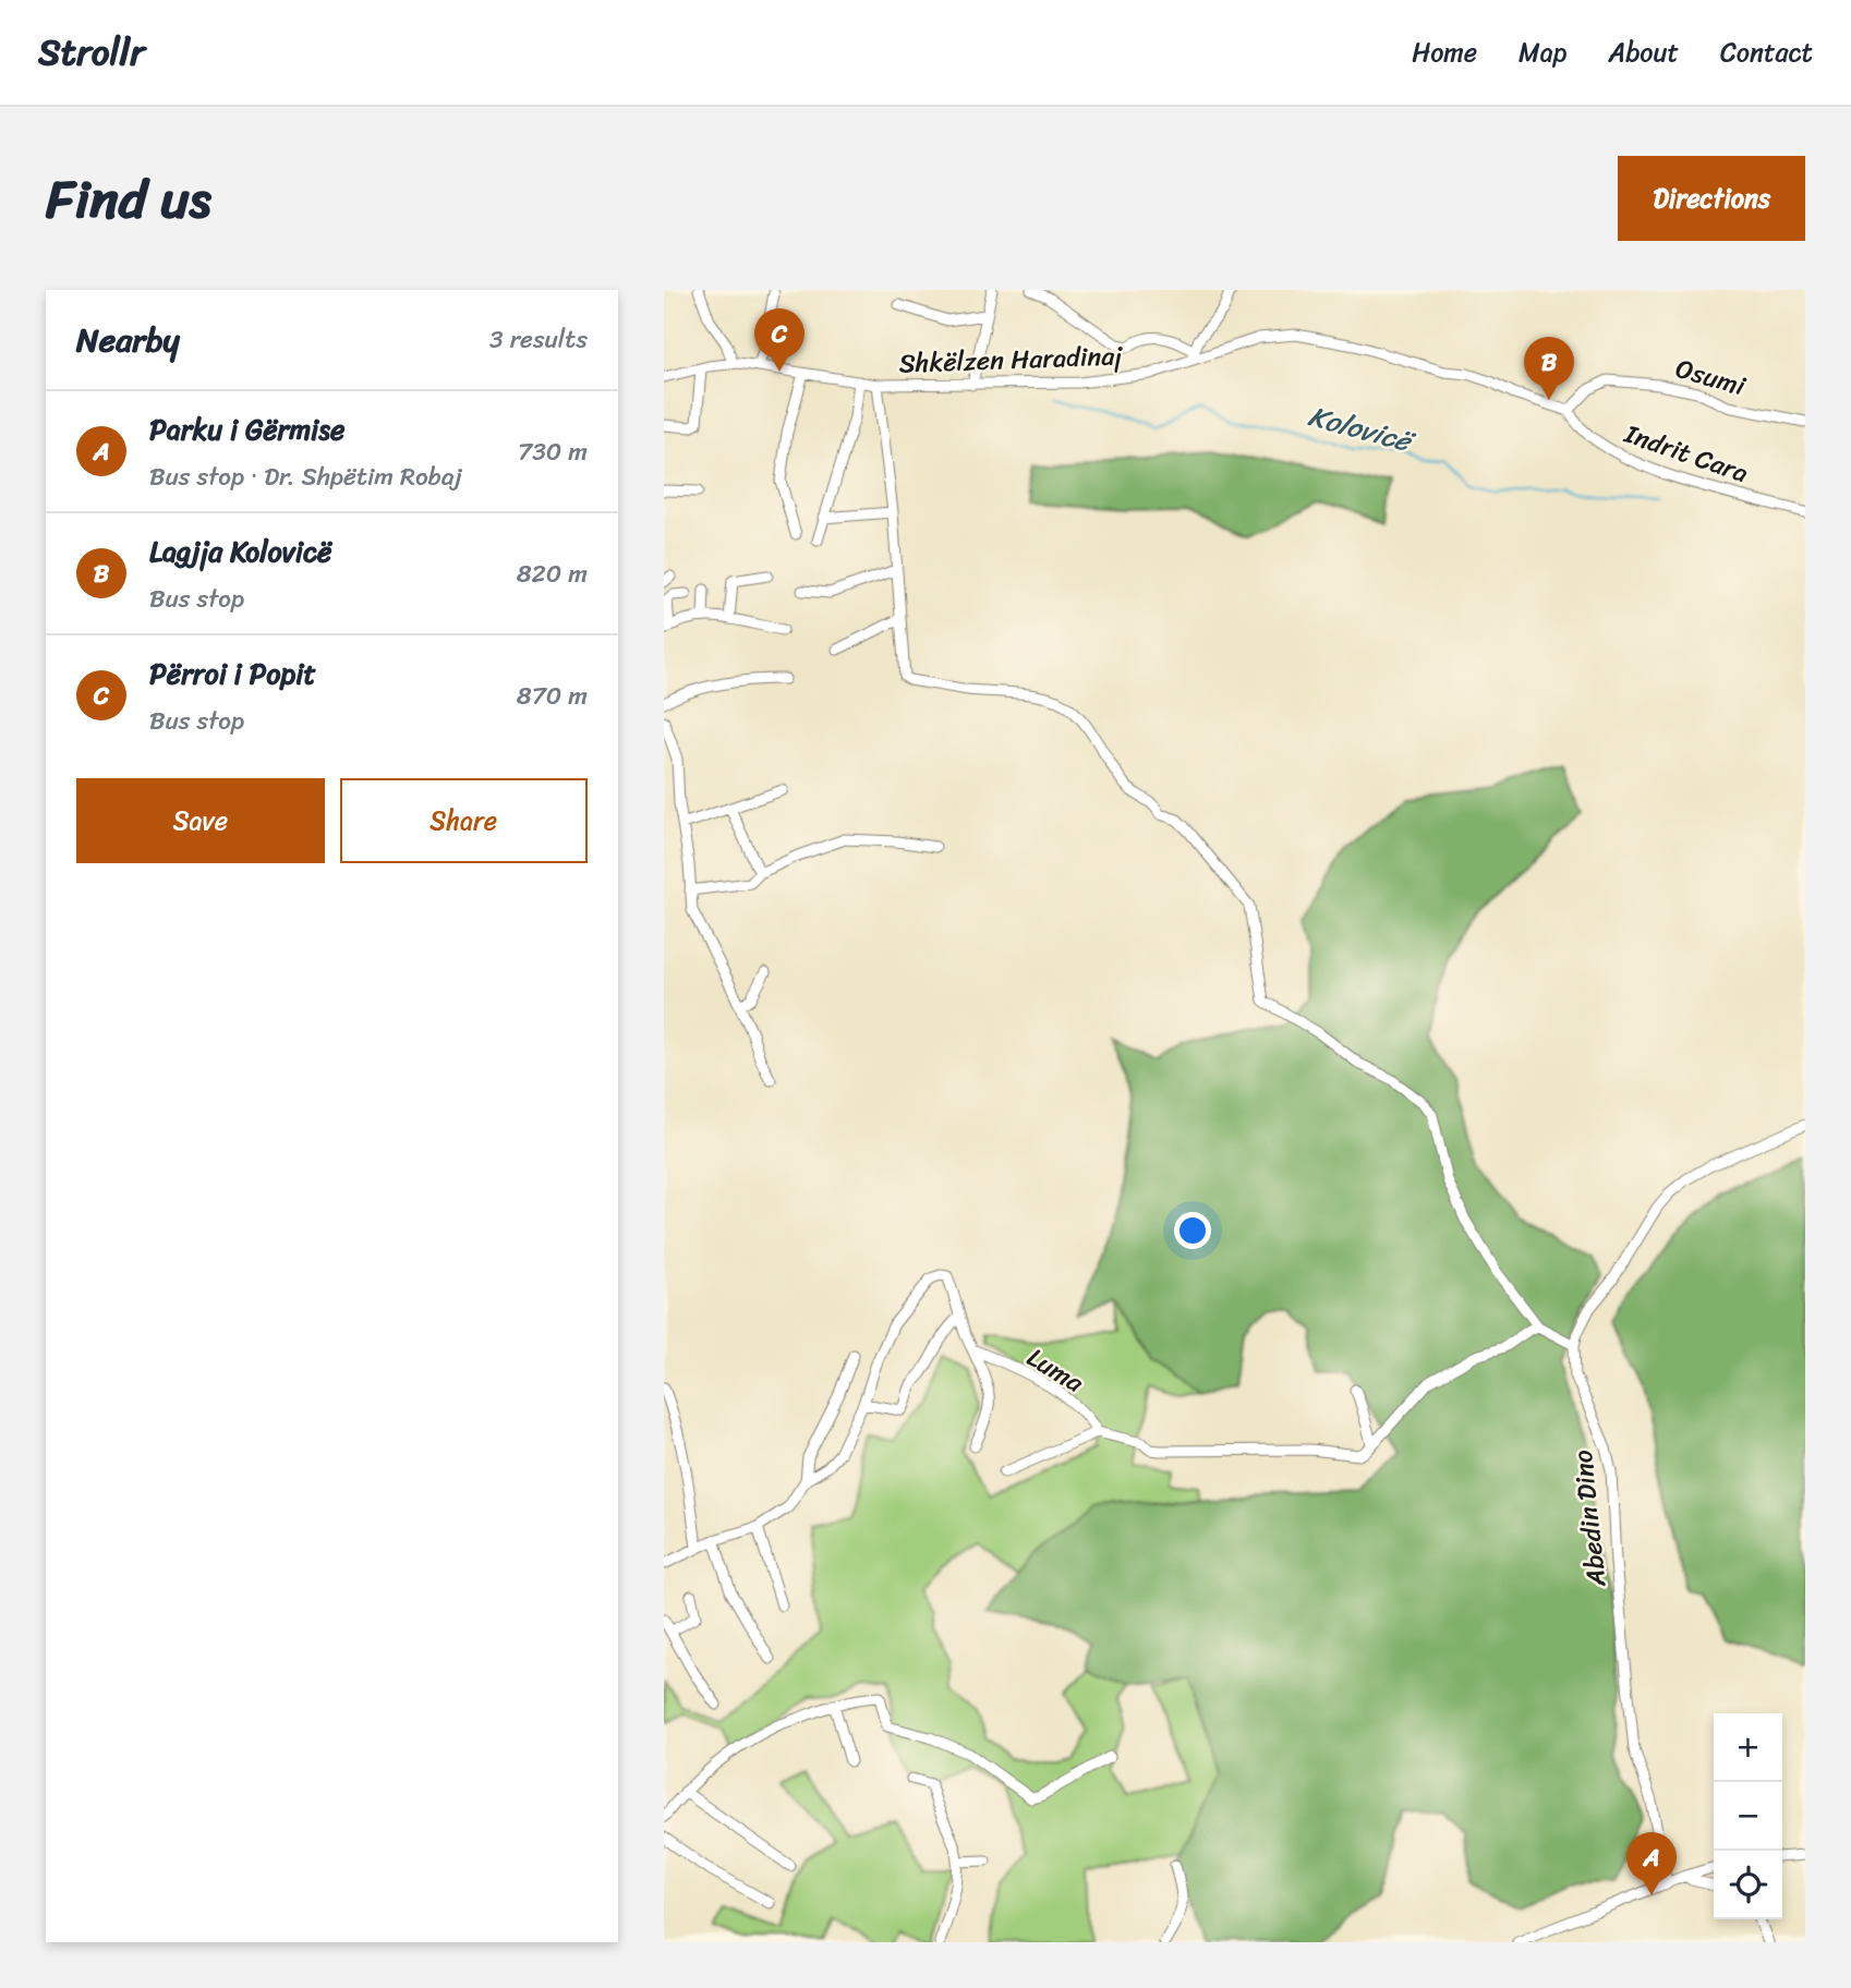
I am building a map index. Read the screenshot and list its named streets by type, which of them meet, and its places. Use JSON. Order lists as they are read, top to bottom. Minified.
{"streets":{"street":["Shkëlzen Haradinaj","Osumi","Indrit Cara","Luma","Abedin Dino"]},"crossings":[["Shkëlzen Haradinaj","Osumi"],["Shkëlzen Haradinaj","Indrit Cara"],["Osumi","Indrit Cara"]],"water":["Kolovicë"],"page":{"header":"Strollr","nav":["Home","Map","About","Contact"],"title":"Find us","buttons":["Directions",["Save","Share"]],"heading":["Nearby","3 results"],"pins":["C","B","A"],"list":[{"mark":"A","name":"Parku i Gërmise","note":"Bus stop · Dr. Shpëtim Robaj","value":"730 m"},{"mark":"B","name":"Lagjja Kolovicë","note":"Bus stop","value":"820 m"},{"mark":"C","name":"Përroi i Popit","note":"Bus stop","value":"870 m"}],"map_buttons":["+","−"]}}
